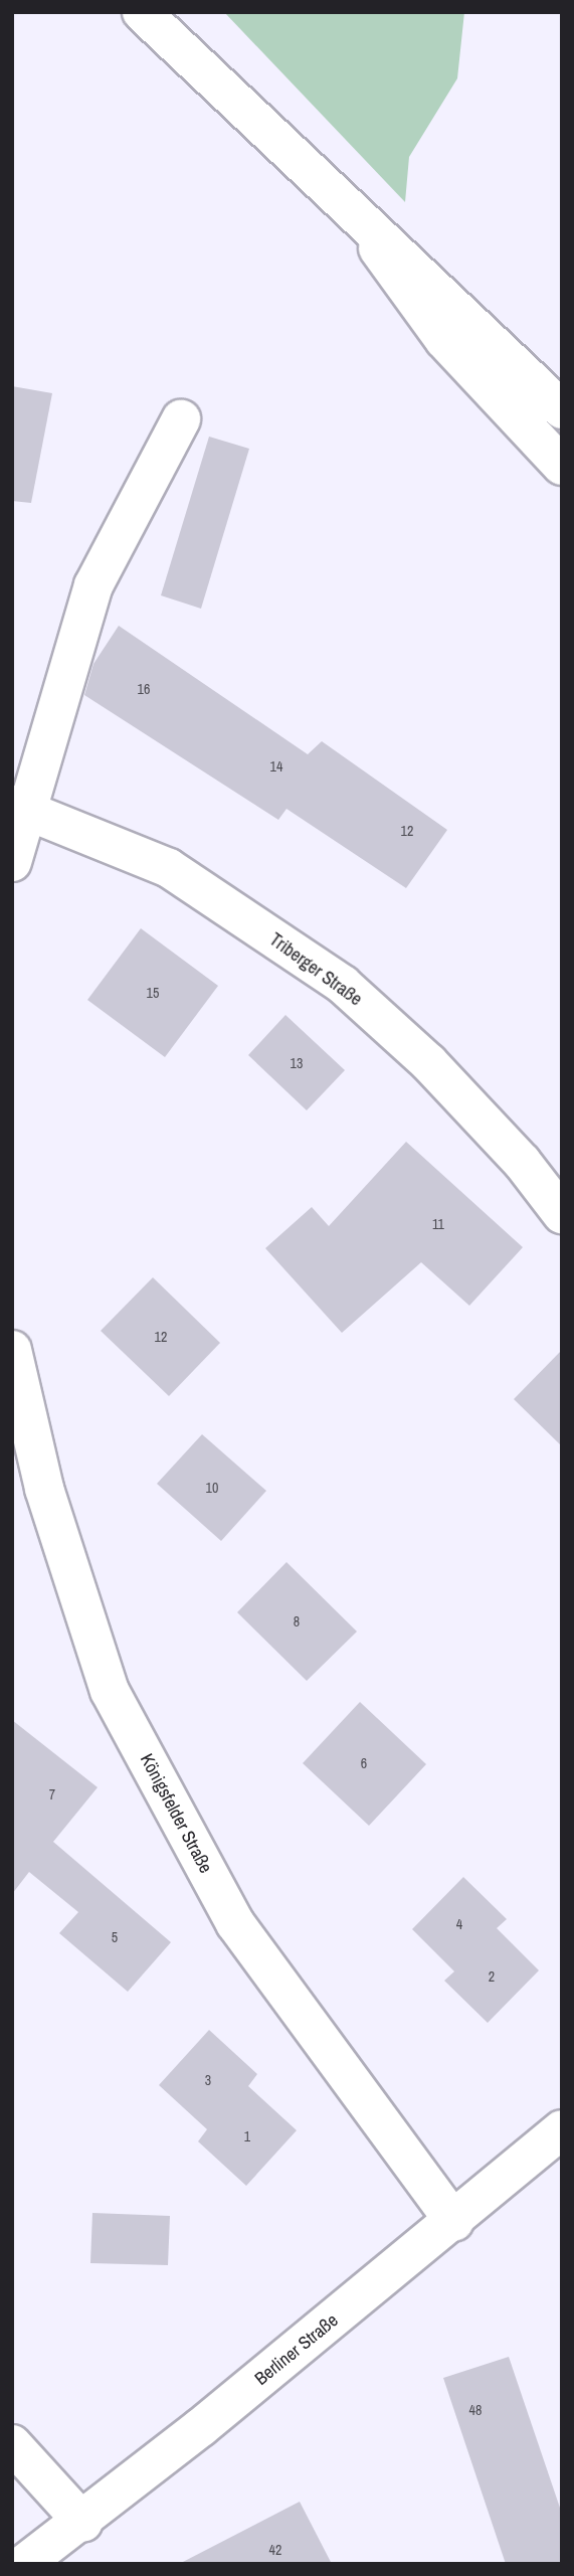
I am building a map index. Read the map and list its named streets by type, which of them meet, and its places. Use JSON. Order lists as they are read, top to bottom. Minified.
{"streets":{"street":["Triberger Straße","Königsfelder Straße","Berliner Straße"]},"crossings":[["Königsfelder Straße","Berliner Straße"]],"house_numbers":["16","14","12","15","13","11","12","10","8","6","7","4","5","2","3","1","48","42"]}
